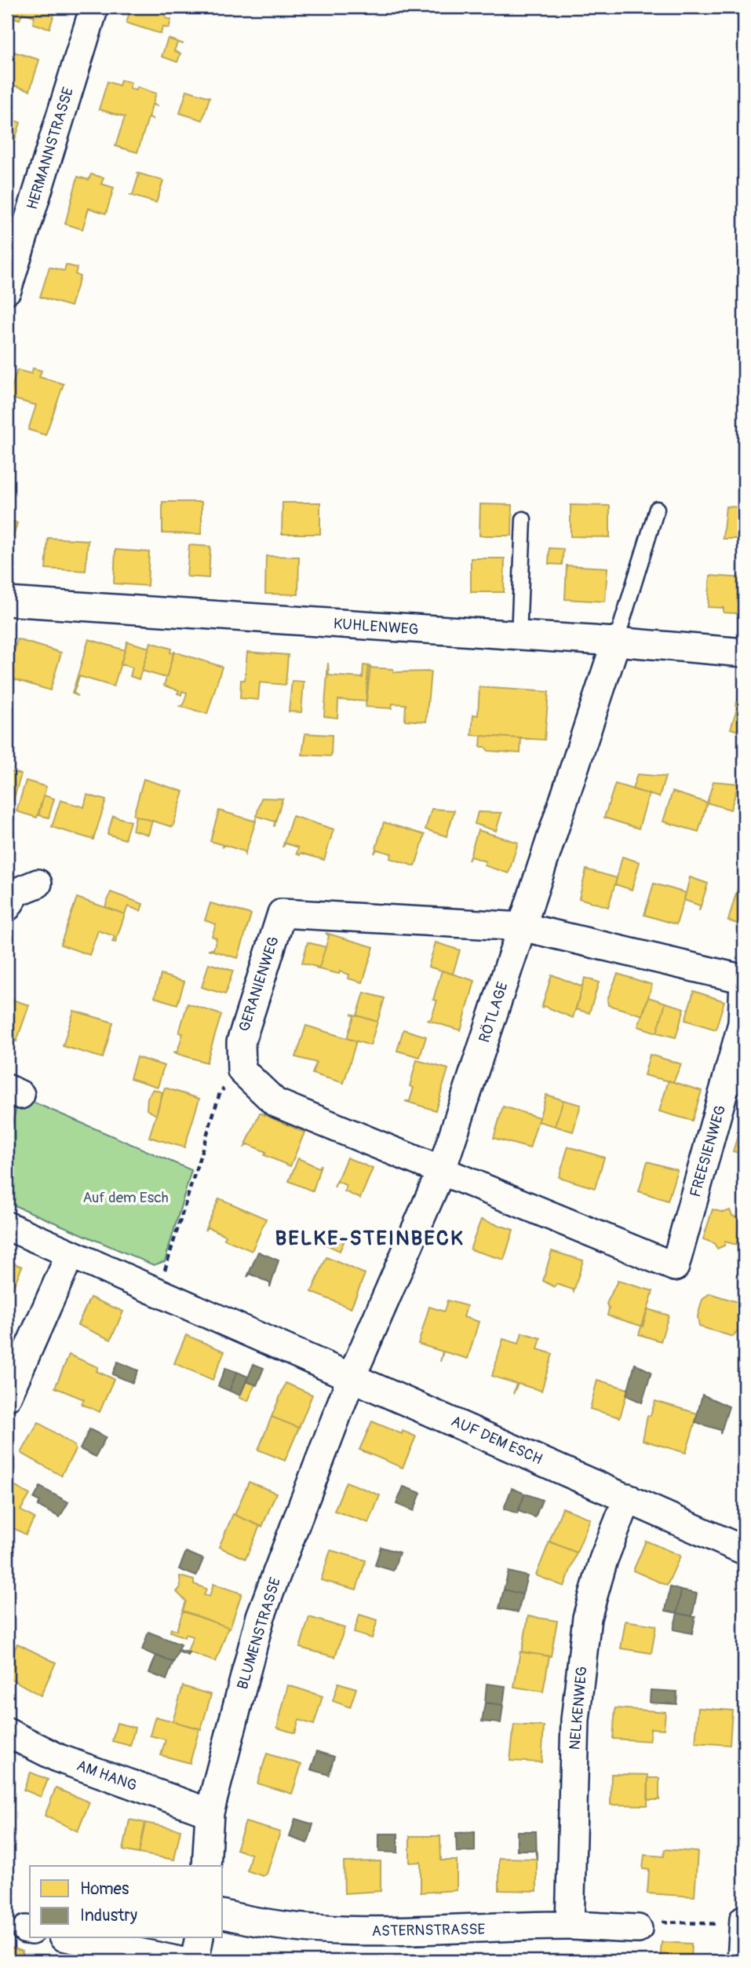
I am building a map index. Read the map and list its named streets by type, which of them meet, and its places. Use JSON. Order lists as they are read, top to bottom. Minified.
{"streets":{"street":["HERMANNSTRASSE","KUHLENWEG","GERANIENWEG","RÖTLAGE","FREESIENWEG","AUF DEM ESCH","BLUMENSTRASSE","NELKENWEG","AM HANG","ASTERNSTRASSE"]},"crossings":[["KUHLENWEG","RÖTLAGE"],["GERANIENWEG","RÖTLAGE"],["GERANIENWEG","FREESIENWEG"],["RÖTLAGE","FREESIENWEG"],["RÖTLAGE","AUF DEM ESCH"],["RÖTLAGE","BLUMENSTRASSE"],["AUF DEM ESCH","BLUMENSTRASSE"],["AUF DEM ESCH","NELKENWEG"],["BLUMENSTRASSE","AM HANG"],["NELKENWEG","ASTERNSTRASSE"]],"districts":["BELKE-STEINBECK"],"parks":["Auf dem Esch"],"legend":["Homes","Industry"]}
